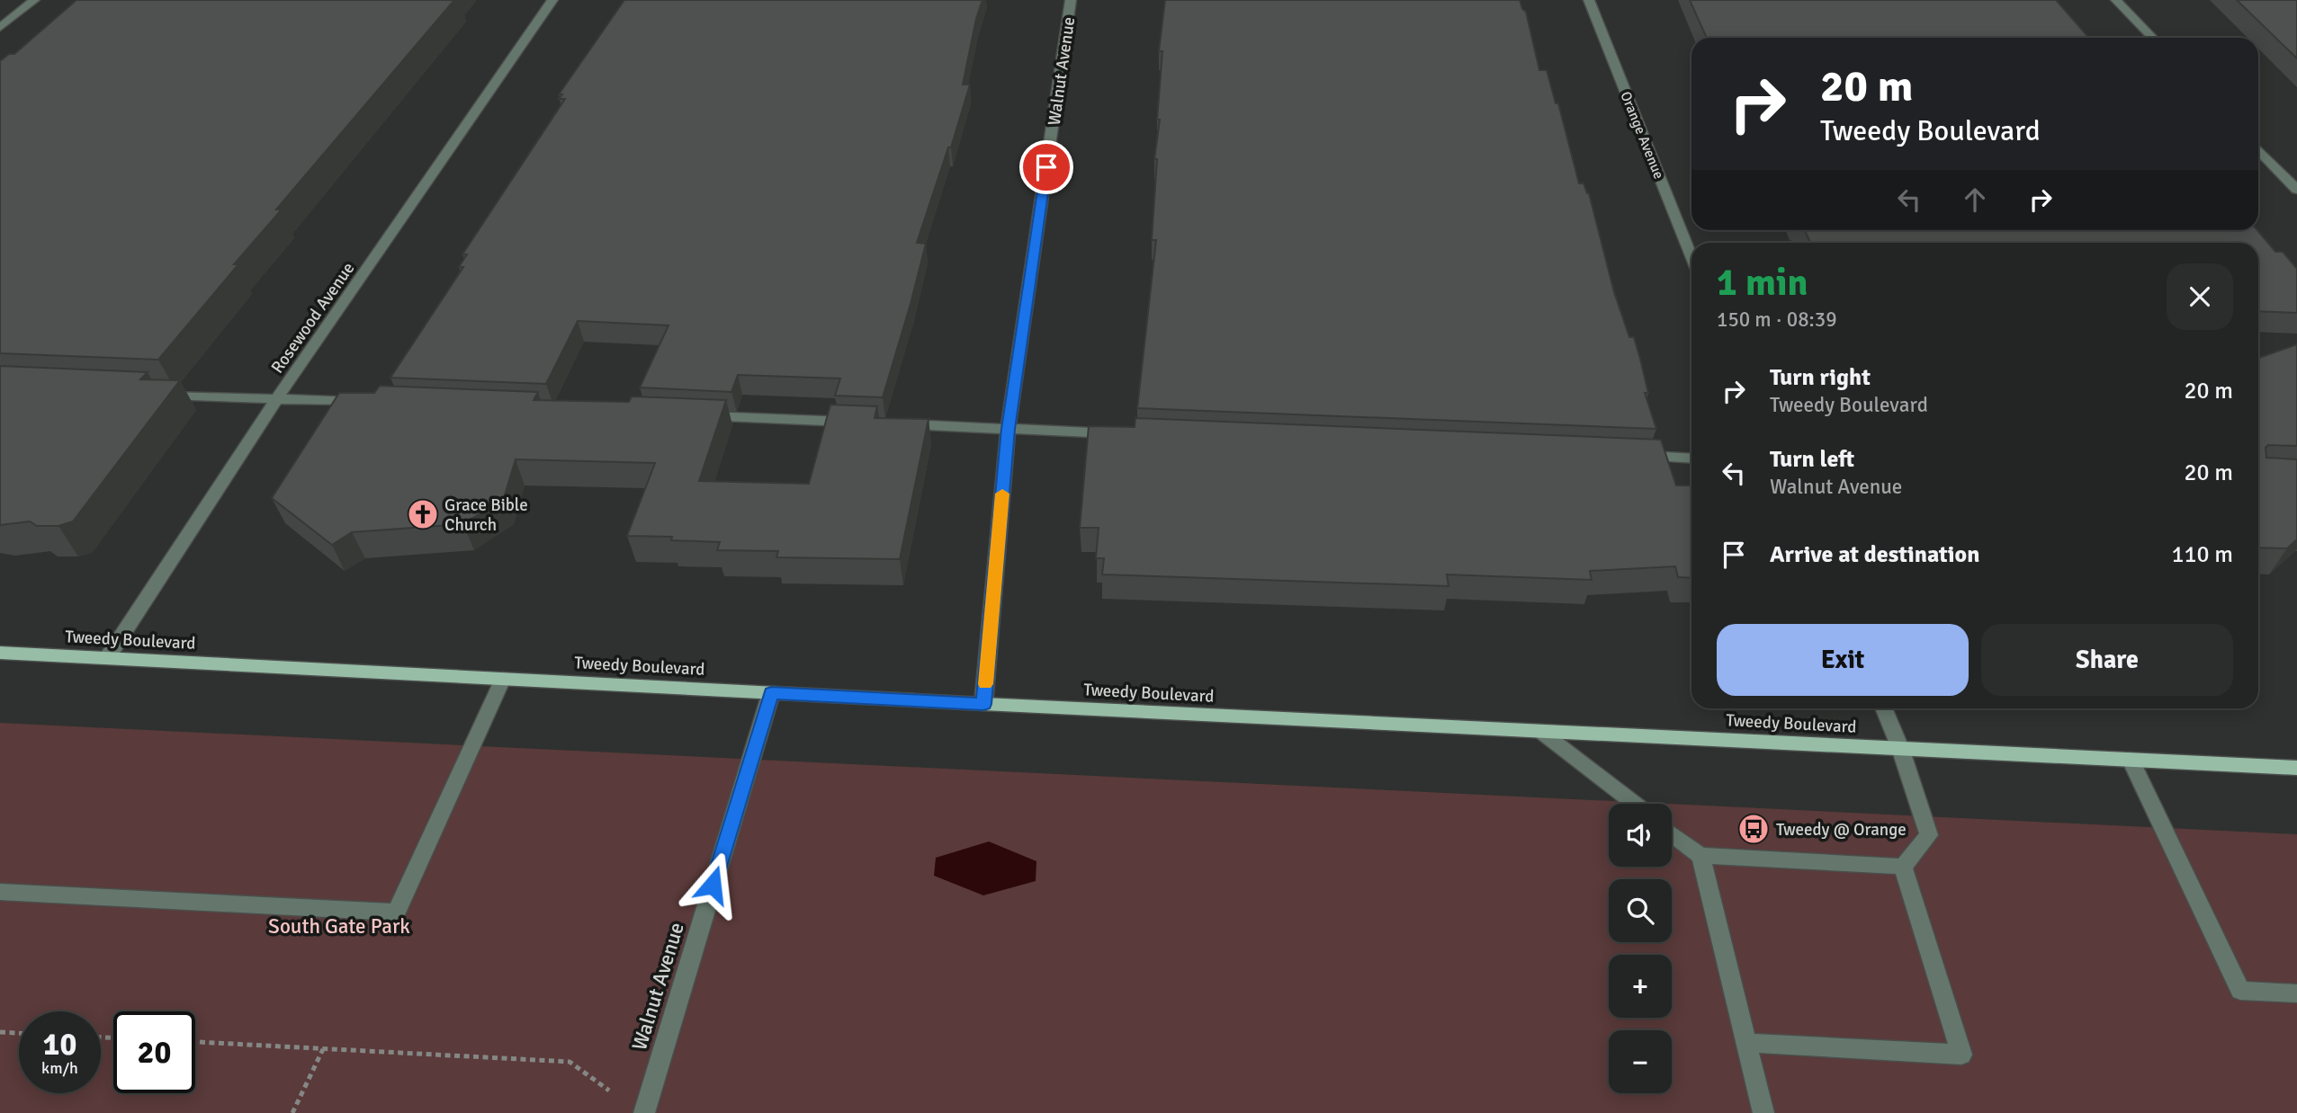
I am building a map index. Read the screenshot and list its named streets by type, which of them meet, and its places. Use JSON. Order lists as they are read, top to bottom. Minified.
{"streets":{"main road":["Tweedy Boulevard"],"street":["Walnut Avenue","Orange Avenue","Rosewood Avenue"]},"crossings":[["Walnut Avenue","Tweedy Boulevard"],["Rosewood Avenue","Tweedy Boulevard"]],"parks":["South Gate Park"],"places":{"church":["Grace Bible Church"],"bus stop":["Tweedy @ Orange"]},"page":{"turn":["20 m","Tweedy Boulevard"],"heading":["1 min","150 m · 08:39"],"list":[{"name":"Turn right","note":"Tweedy Boulevard","value":"20 m"},{"name":"Turn left","note":"Walnut Avenue","value":"20 m"},{"name":"Arrive at destination","value":"110 m"}],"buttons":["Exit","Share"],"map_buttons":["+","−"],"speed":"10 km/h","limit":"20"}}
